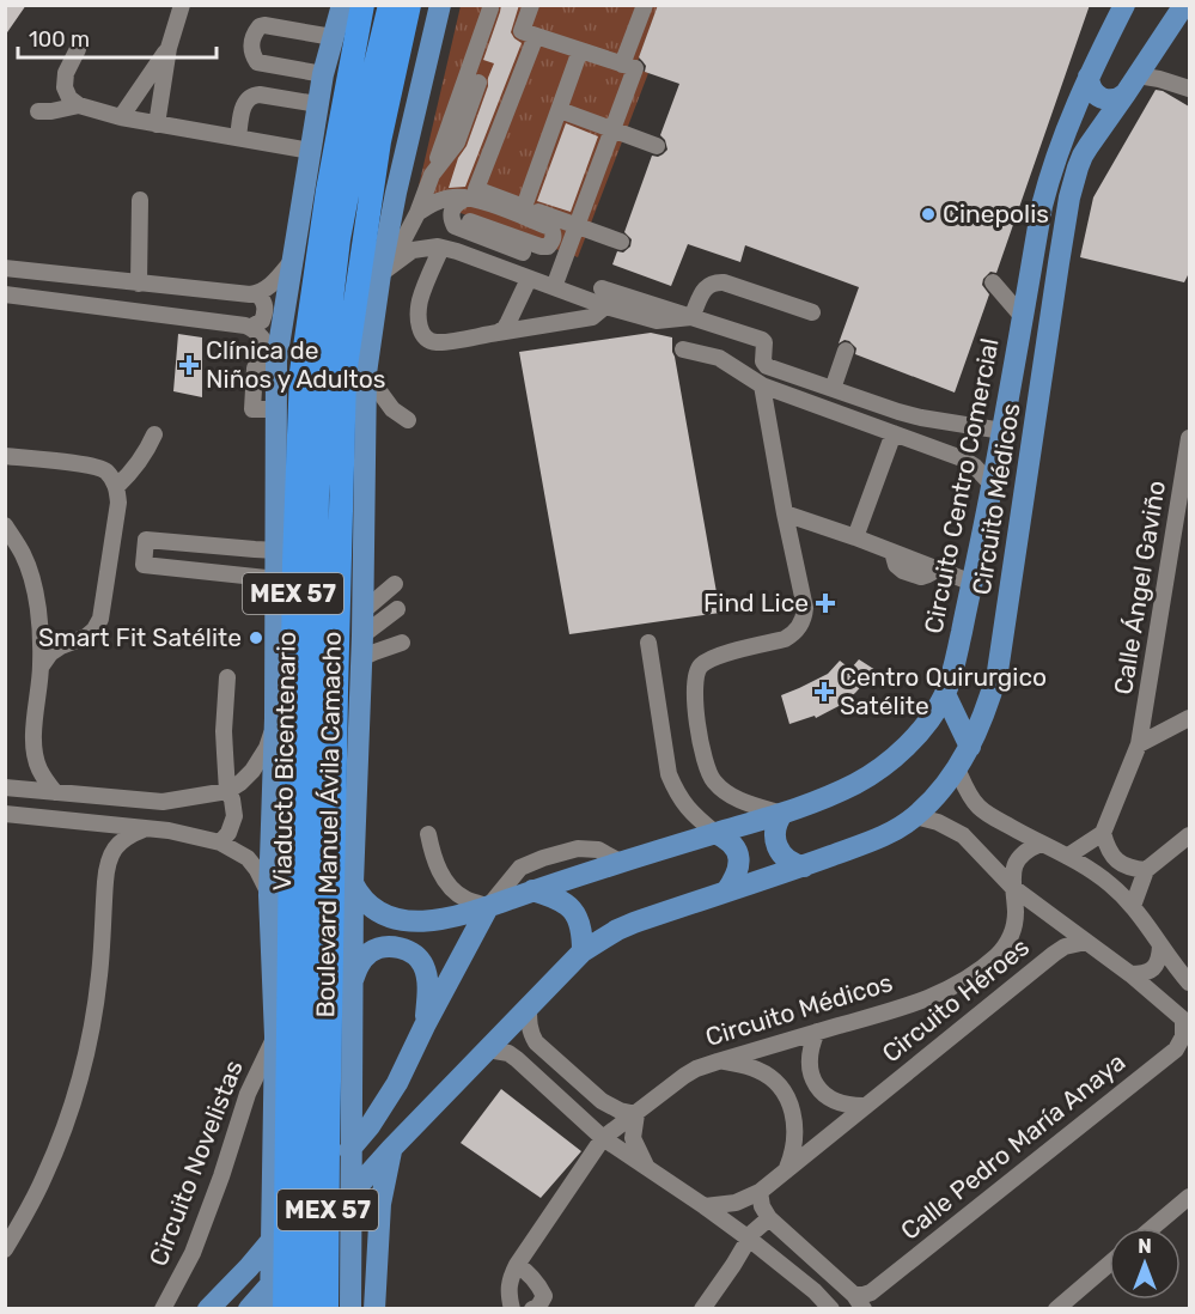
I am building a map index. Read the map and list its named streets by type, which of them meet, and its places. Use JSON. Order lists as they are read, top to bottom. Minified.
{"streets":{"highway":["MEX 57","Viaducto Bicentenario","Boulevard Manuel Ávila Camacho"],"main road":["Circuito Centro Comercial","Circuito Médicos"],"street":["Calle Ángel Gaviño","Circuito Héroes","Calle Pedro María Anaya","Circuito Novelistas"]},"crossings":[["Circuito Centro Comercial","Boulevard Manuel Ávila Camacho"],["Circuito Médicos","Circuito Héroes"],["Viaducto Bicentenario","Boulevard Manuel Ávila Camacho"],["Boulevard Manuel Ávila Camacho","Circuito Novelistas"]],"places":{"other":["Cinepolis","Smart Fit Satélite"],"health":["Clínica de Niños y Adultos","Find Lice","Centro Quirurgico Satélite"]},"scale_bar":"100 m","north":"top"}
